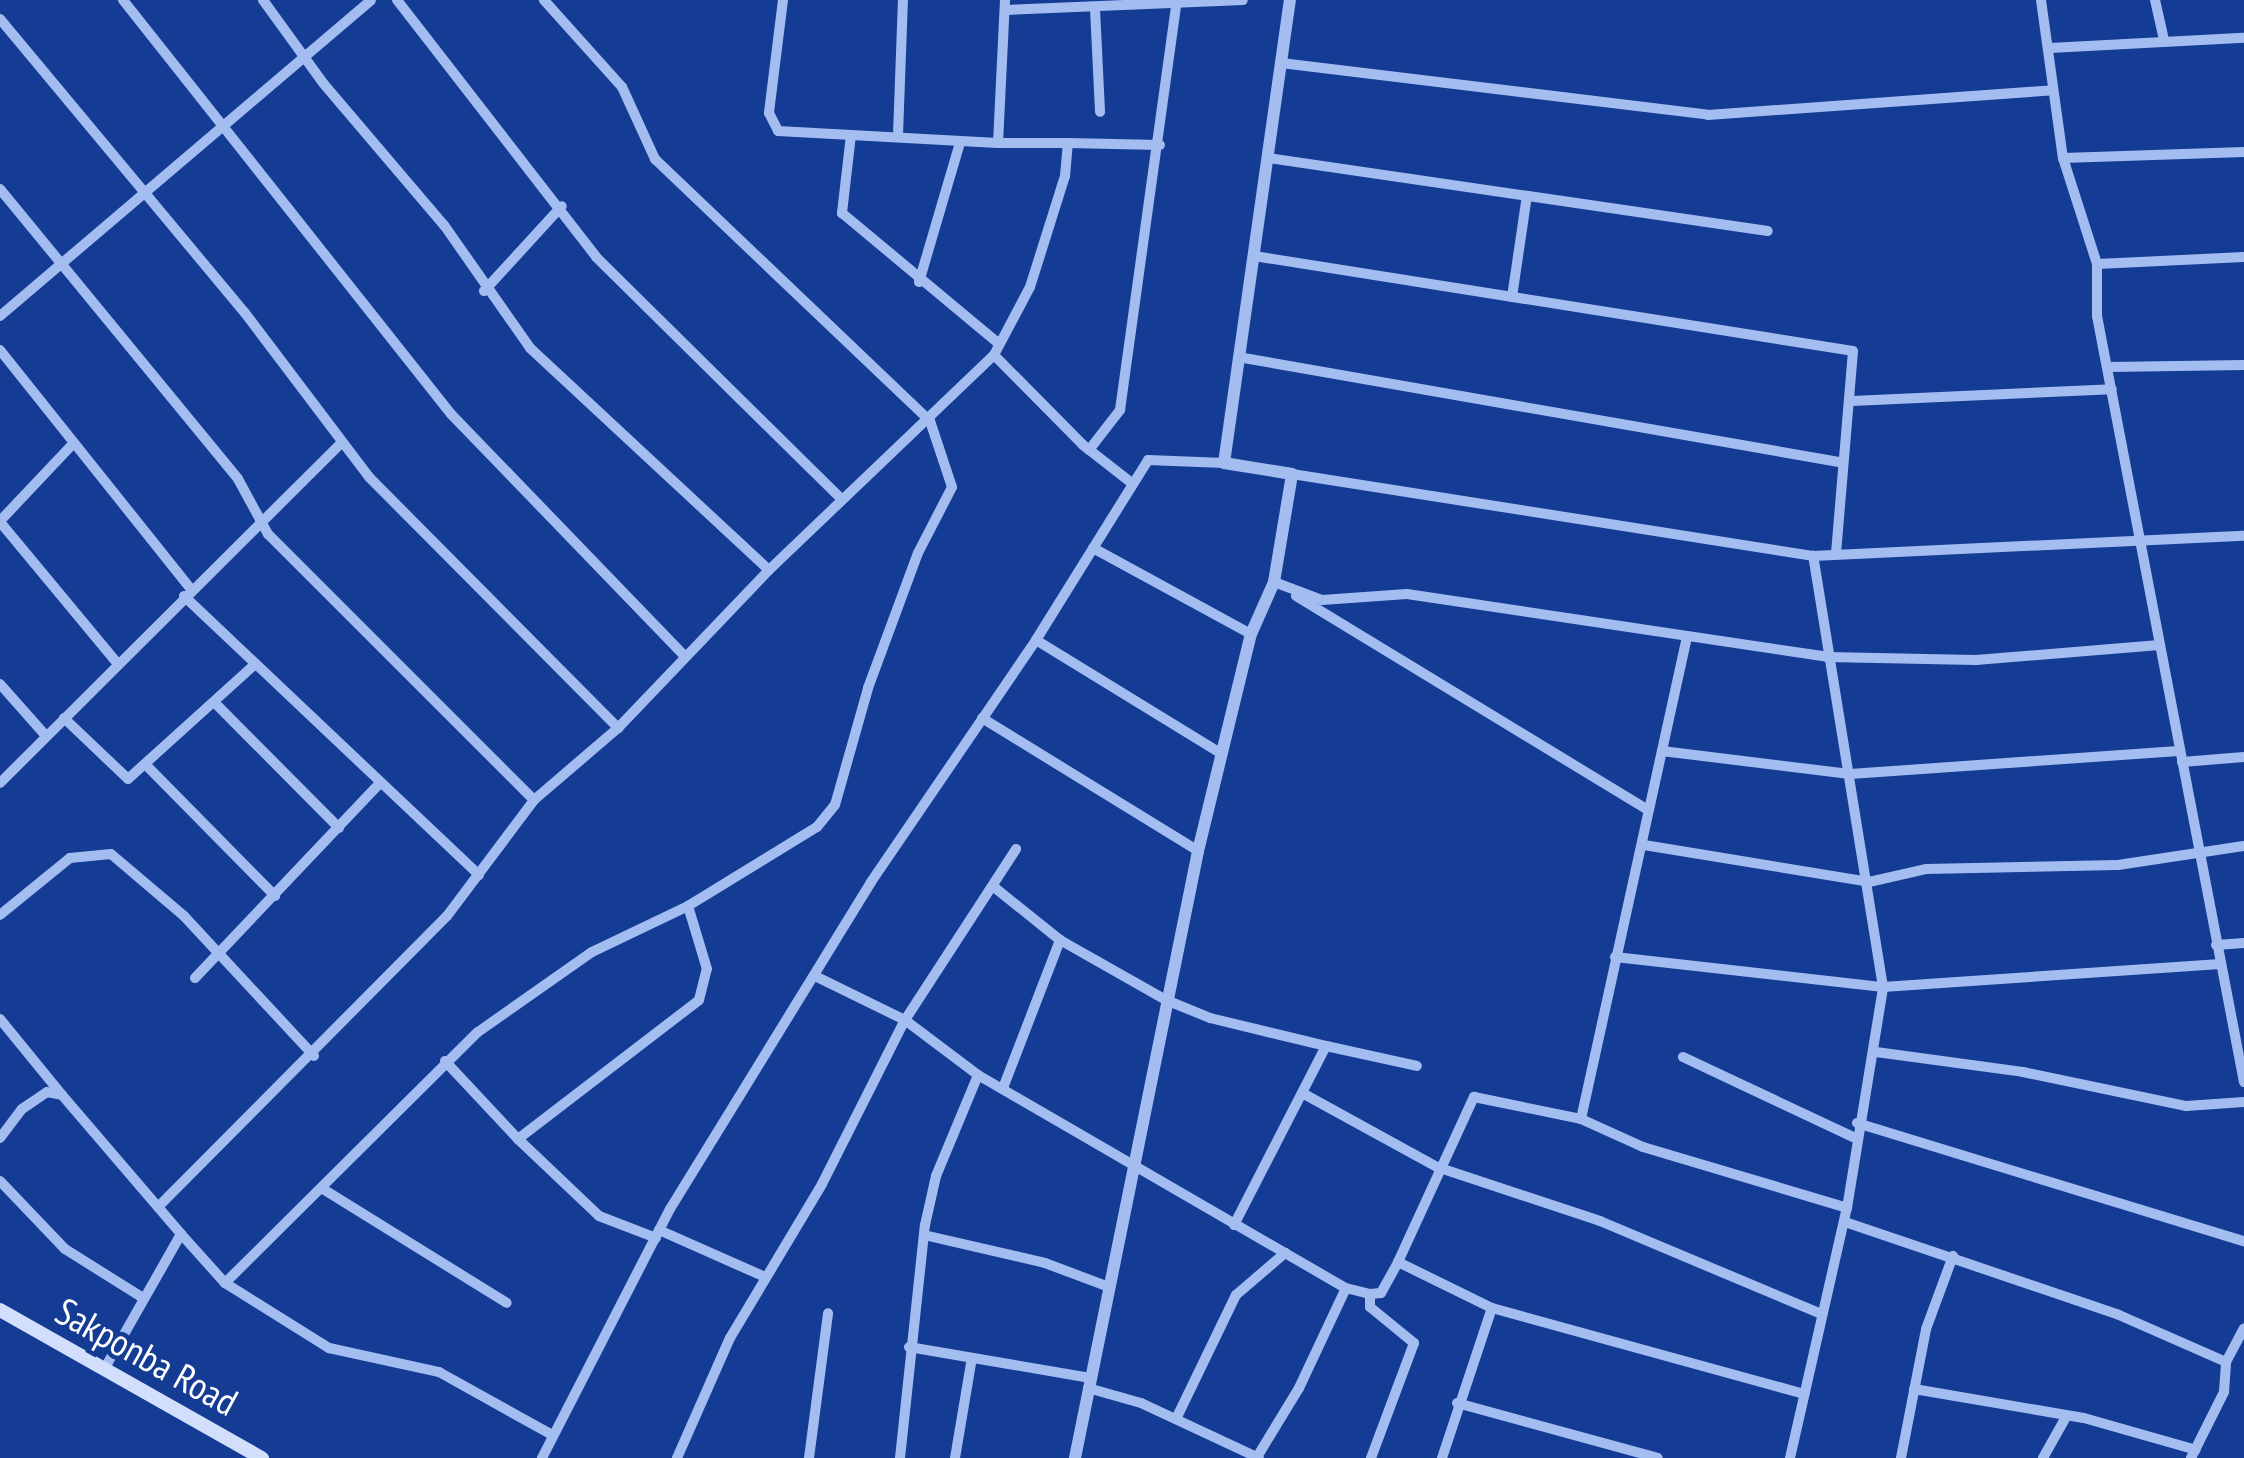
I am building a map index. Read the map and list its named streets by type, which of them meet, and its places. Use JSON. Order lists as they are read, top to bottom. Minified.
{"streets":{"main road":["Sakponba Road"]}}
